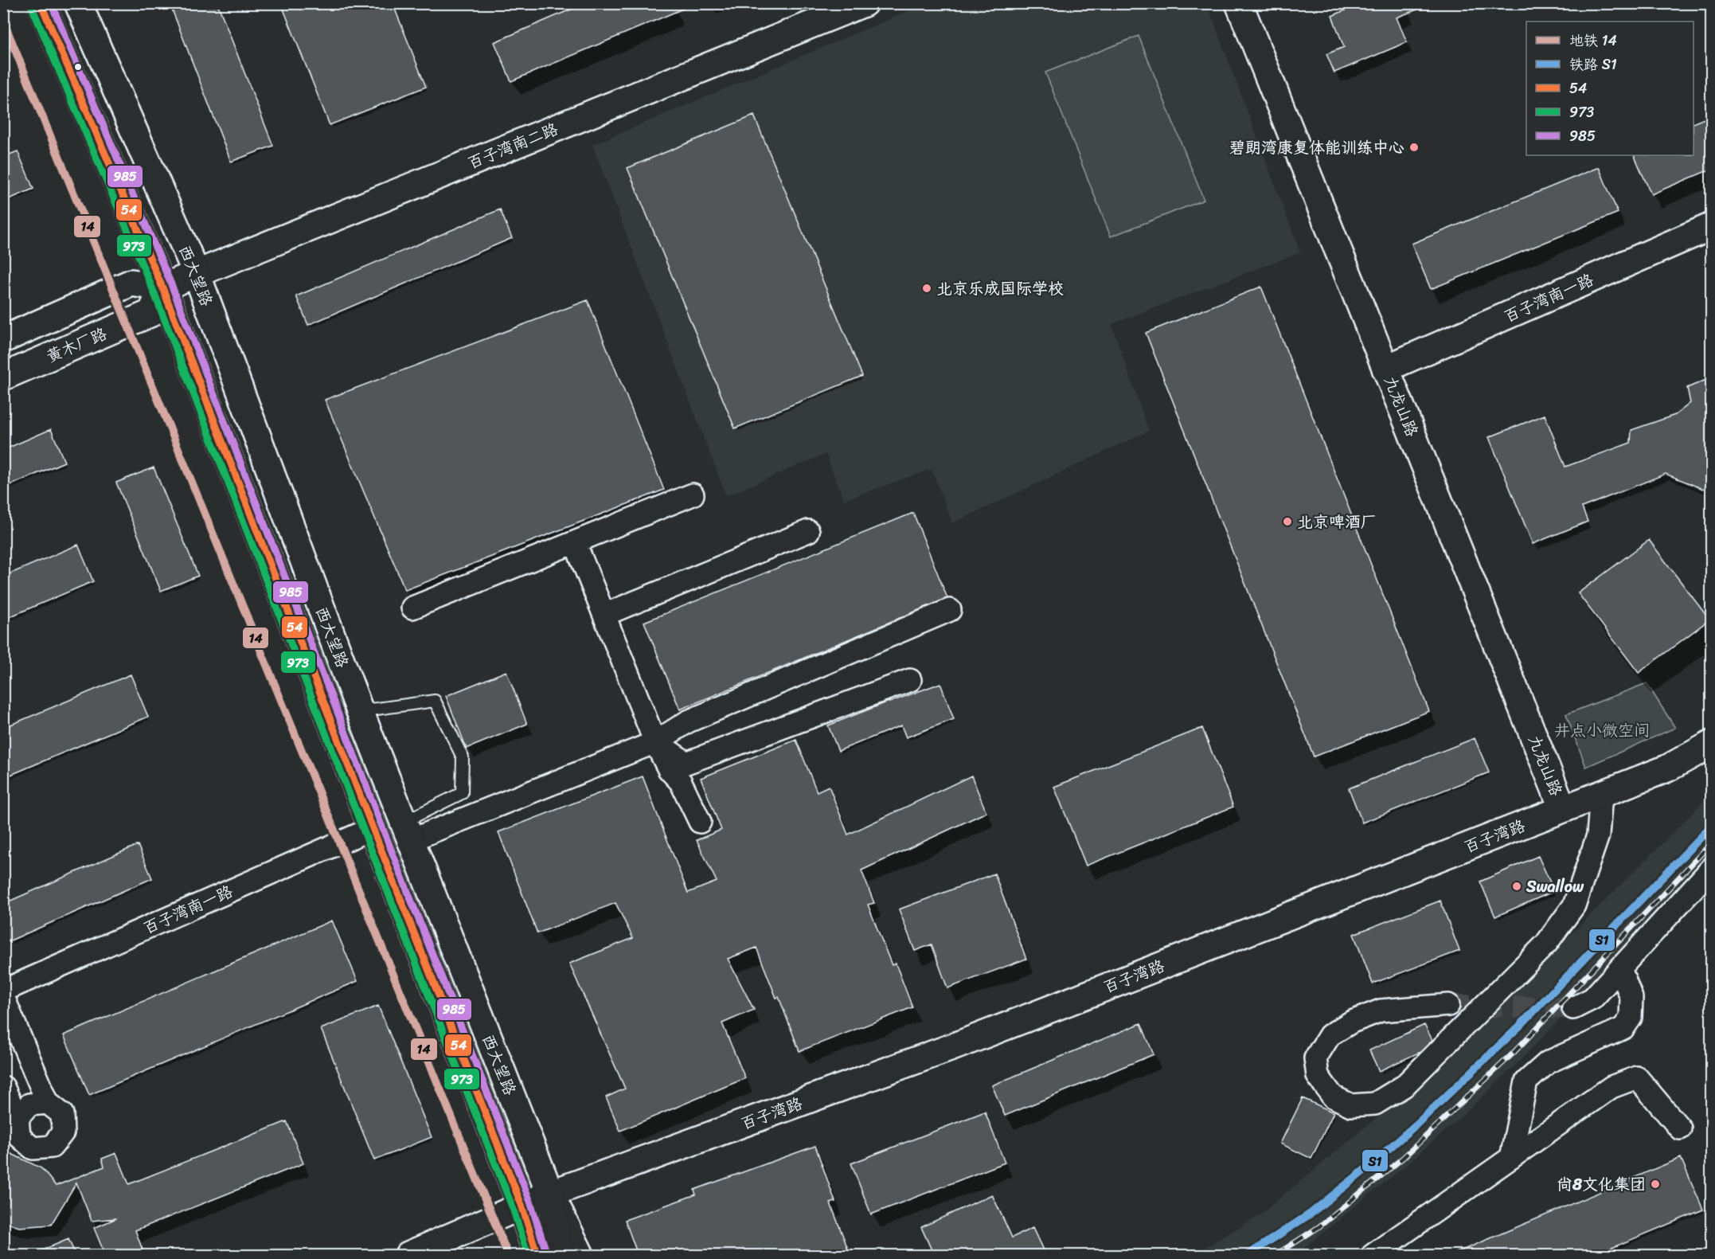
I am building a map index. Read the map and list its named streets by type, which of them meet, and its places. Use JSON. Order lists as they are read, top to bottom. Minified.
{"streets":{"street":["百子湾南二路","西大望路","百子湾南一路","黄木厂路","九龙山路","百子湾路"]},"crossings":[["百子湾南二路","西大望路"],["百子湾南二路","黄木厂路"],["西大望路","百子湾南一路"],["西大望路","黄木厂路"],["西大望路","百子湾路"],["百子湾南一路","九龙山路"],["九龙山路","百子湾路"]],"parks":["井点小微空间"],"places":["碧朗湾康复体能训练中心","北京乐成国际学校","北京啤酒厂","Swallow","尚8文化集团"],"lines":["transit line 54","transit line 985","transit line 973","metro line 14","rail line S1"],"legend":["地铁 14","铁路 S1","54","973","985"]}
